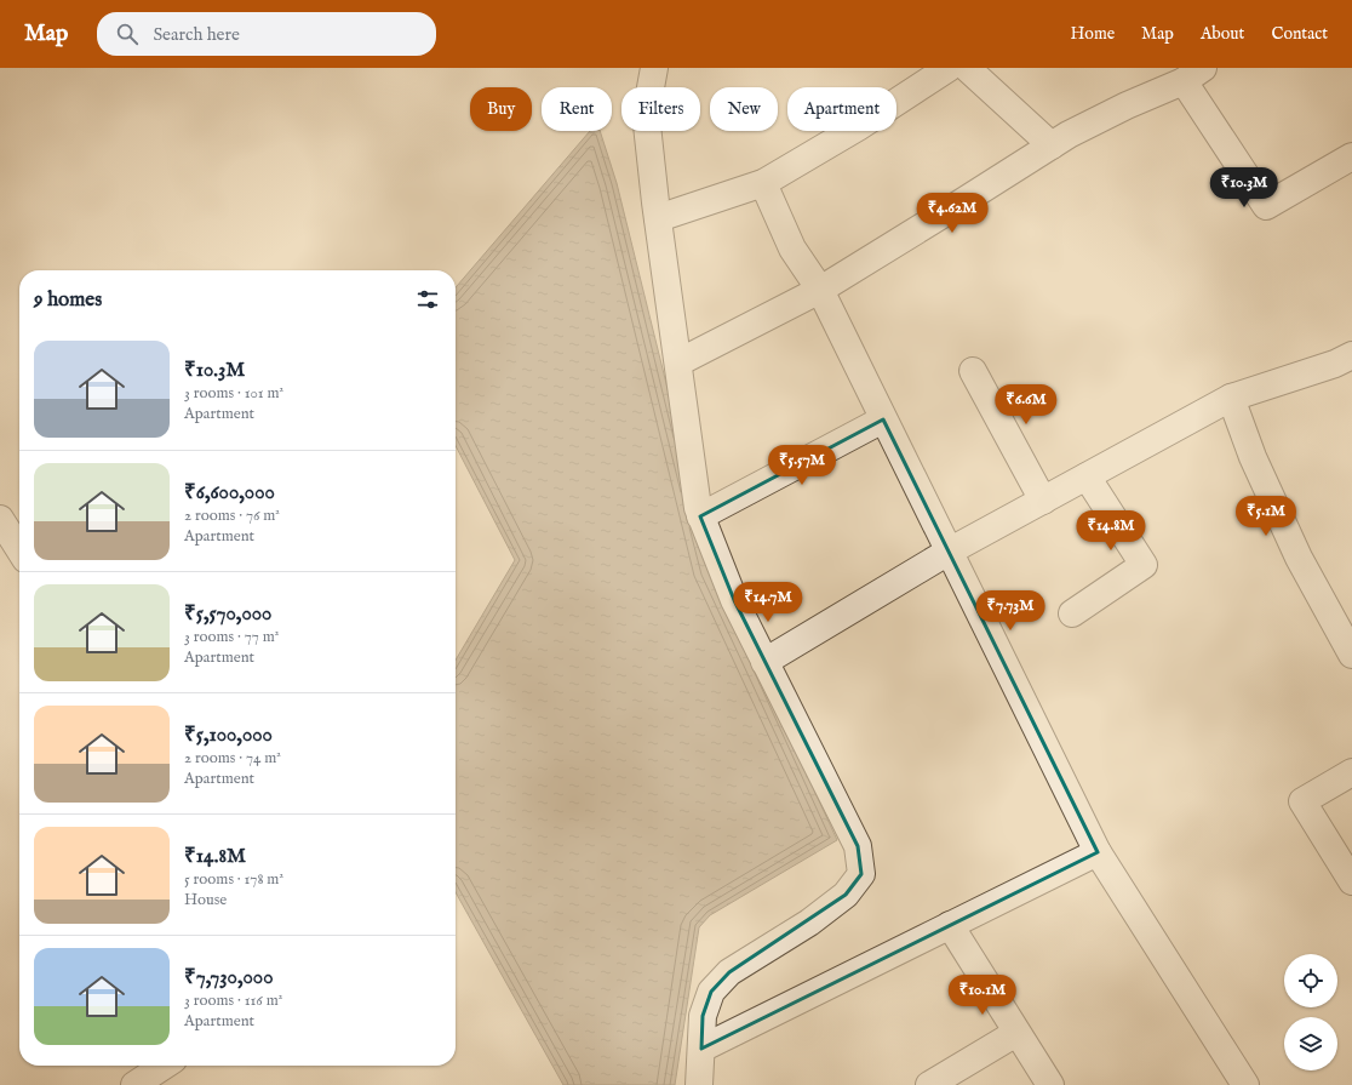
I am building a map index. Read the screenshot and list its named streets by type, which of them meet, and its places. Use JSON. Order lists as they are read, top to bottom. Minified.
{"page":{"header":"Map","search":"Search here","nav":["Home","Map","About","Contact"],"chip":["Buy","Rent","Filters","New","Apartment"],"price":["₹10.3M","₹4.62M","₹6.6M","₹5.57M","₹5.1M","₹14.8M","₹14.7M","₹7.73M","₹10.1M"],"heading":"9 homes","list":[{"name":"₹10.3M","note":"3 rooms · 101 m² · Apartment"},{"name":"₹6,600,000","note":"2 rooms · 76 m² · Apartment"},{"name":"₹5,570,000","note":"3 rooms · 77 m² · Apartment"},{"name":"₹5,100,000","note":"2 rooms · 74 m² · Apartment"},{"name":"₹14.8M","note":"5 rooms · 178 m² · House"},{"name":"₹7,730,000","note":"3 rooms · 116 m² · Apartment"}]}}
